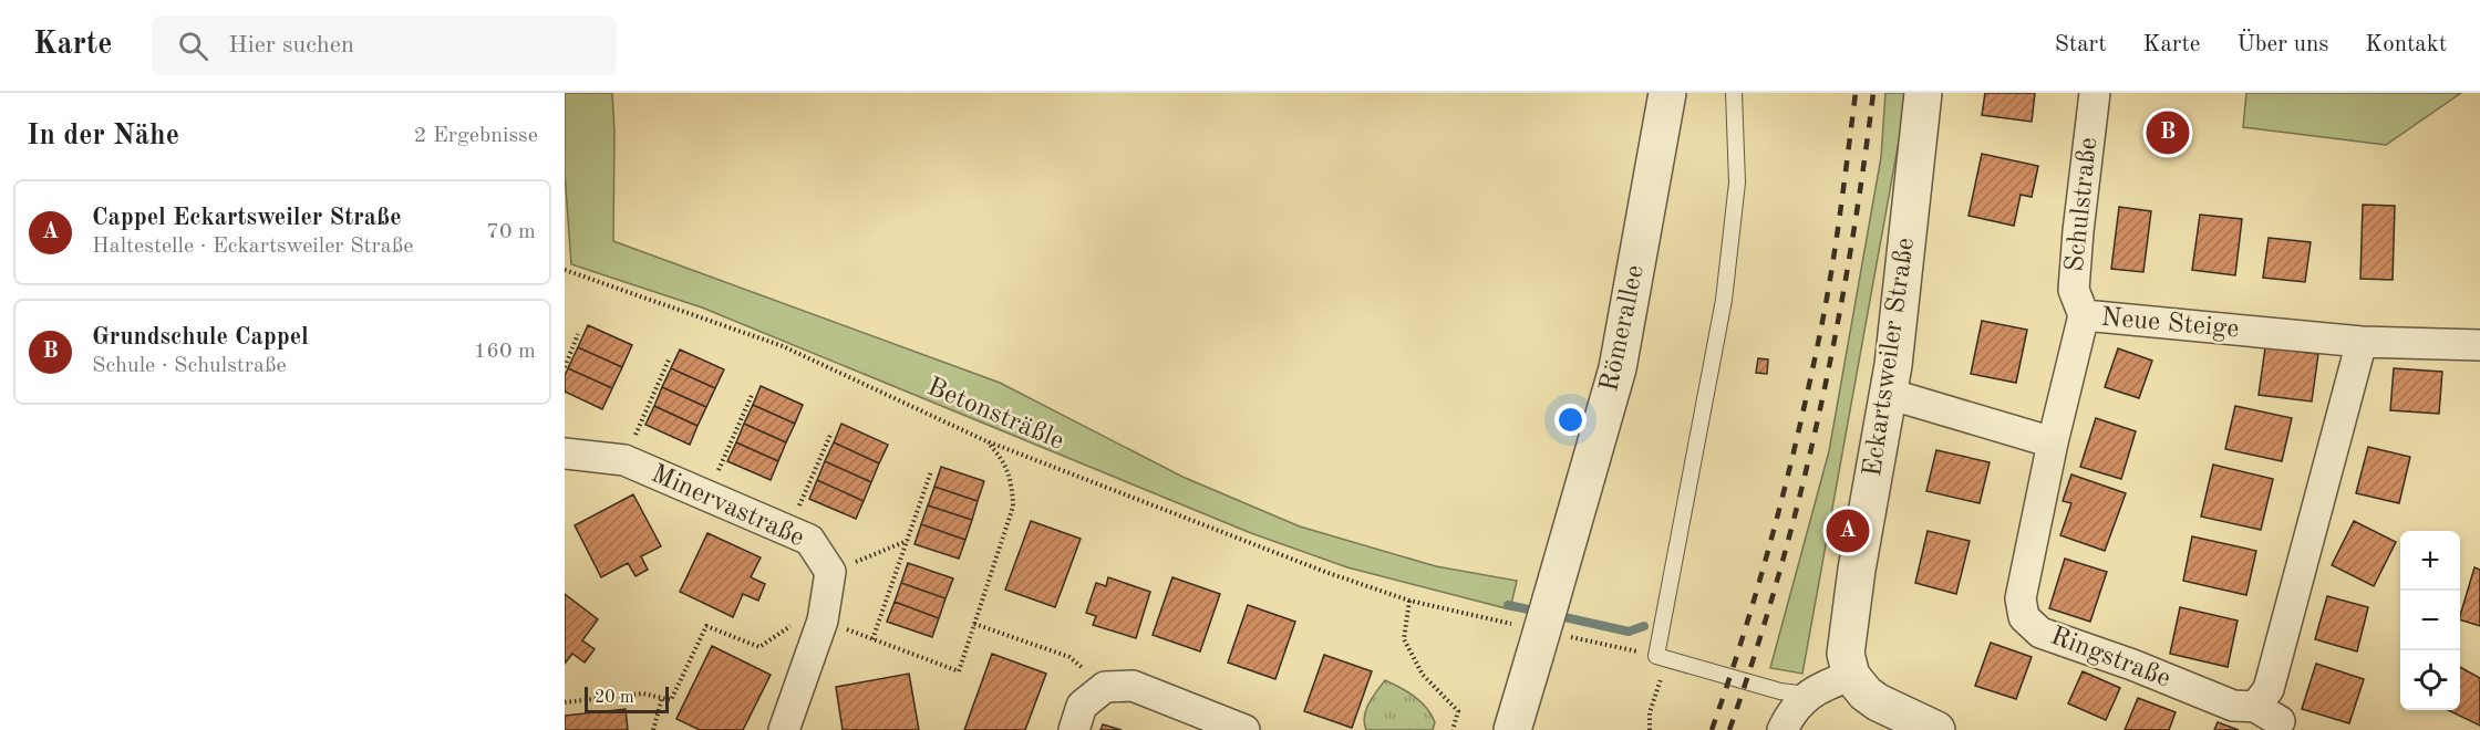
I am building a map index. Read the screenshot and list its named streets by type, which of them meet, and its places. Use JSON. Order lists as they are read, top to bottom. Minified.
{"streets":{"street":["Schulstraße","Neue Steige","Römerallee","Eckartsweiler Straße","Minervastraße","Ringstraße"],"path":["Betonsträßle"]},"crossings":[["Schulstraße","Neue Steige"],["Neue Steige","Ringstraße"]],"scale_bar":"20 m","page":{"header":"Karte","search":"Hier suchen","nav":["Start","Karte","Über uns","Kontakt"],"heading":["In der Nähe","2 Ergebnisse"],"pins":["B","A"],"list":[{"mark":"A","name":"Cappel Eckartsweiler Straße","note":"Haltestelle · Eckartsweiler Straße","value":"70 m"},{"mark":"B","name":"Grundschule Cappel","note":"Schule · Schulstraße","value":"160 m"}],"map_buttons":["+","−"],"scale":"20 m"}}
